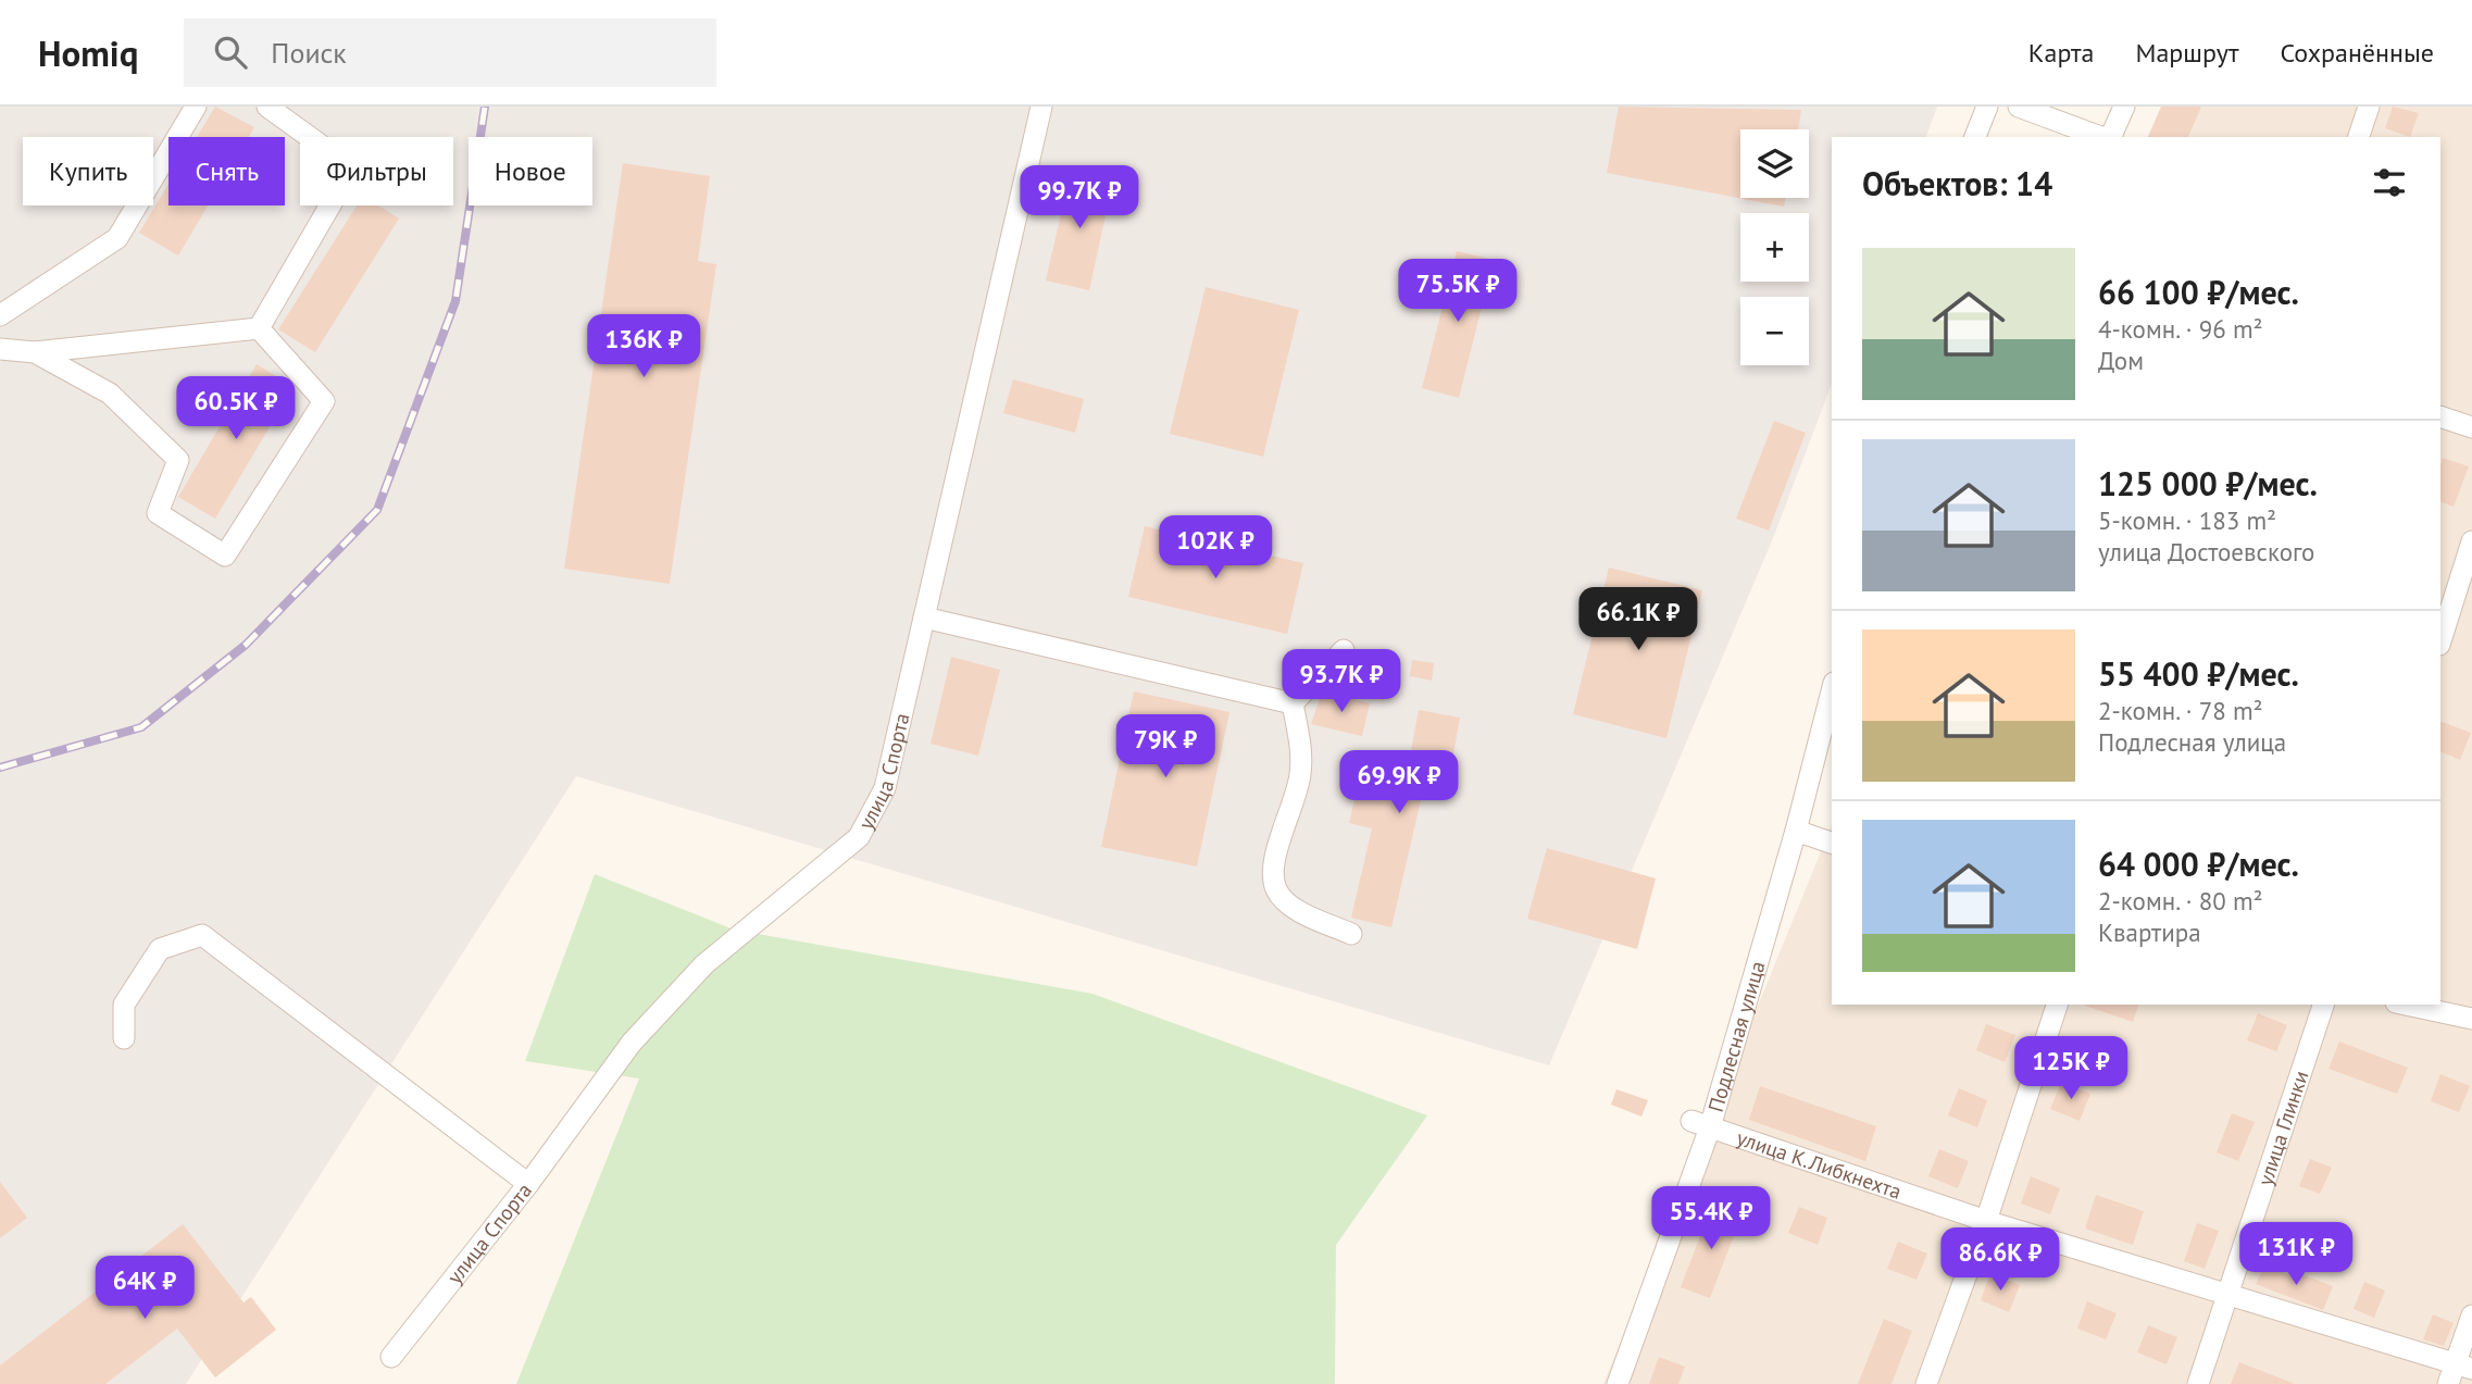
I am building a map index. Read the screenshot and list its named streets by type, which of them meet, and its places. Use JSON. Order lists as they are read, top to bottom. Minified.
{"streets":{"street":["улица Спорта","Подлесная улица","улица Глинки","улица К.Либкнехта"]},"crossings":[["Подлесная улица","улица К.Либкнехта"],["улица Глинки","улица К.Либкнехта"]],"page":{"header":"Homiq","search":"Поиск","nav":["Карта","Маршрут","Сохранённые"],"map_buttons":["+","−"],"chip":["Купить","Снять","Фильтры","Новое"],"heading":"Объектов: 14","price":["99.7K ₽","75.5K ₽","136K ₽","60.5K ₽","102K ₽","66.1K ₽","93.7K ₽","79K ₽","69.9K ₽","125K ₽","55.4K ₽","131K ₽","86.6K ₽","64K ₽"],"list":[{"name":"66 100 ₽/мес.","note":"4-комн. · 96 m² · Дом"},{"name":"125 000 ₽/мес.","note":"5-комн. · 183 m² · улица Достоевского"},{"name":"55 400 ₽/мес.","note":"2-комн. · 78 m² · Подлесная улица"},{"name":"64 000 ₽/мес.","note":"2-комн. · 80 m² · Квартира"}]}}
